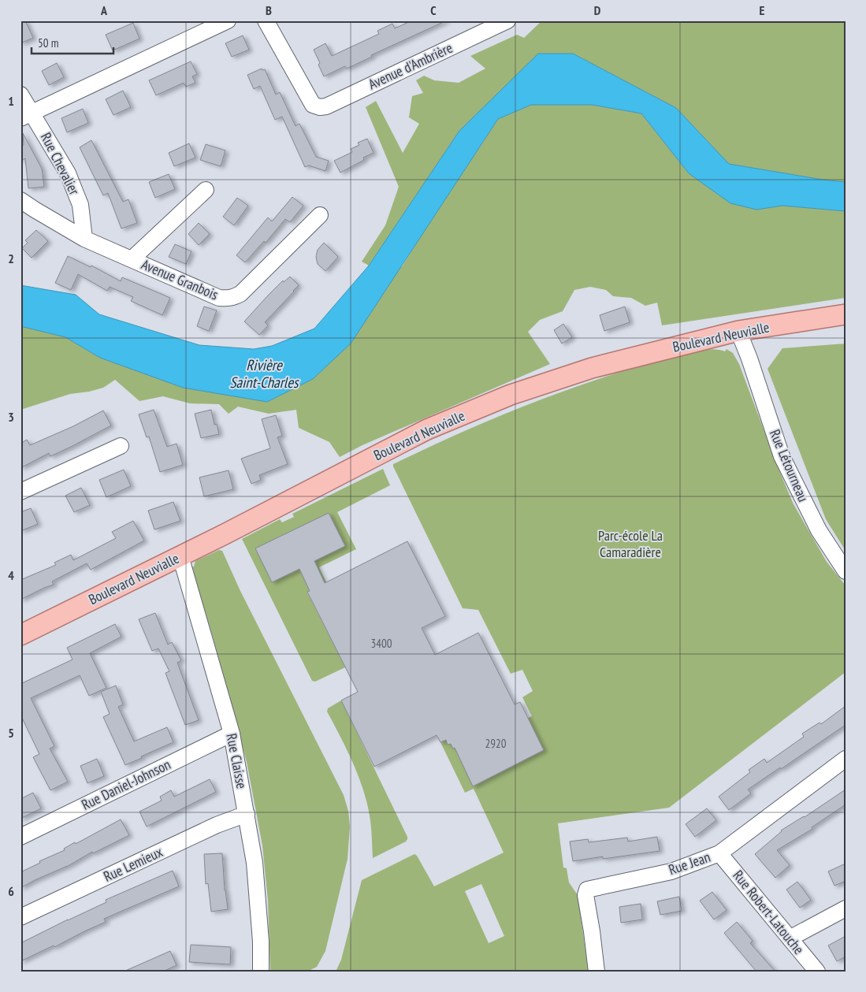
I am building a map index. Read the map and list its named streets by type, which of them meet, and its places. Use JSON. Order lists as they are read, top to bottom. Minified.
{"streets":{"main road":["Boulevard Neuvialle"],"street":["Avenue d'Ambrière","Rue Chevalier","Avenue Granbois","Rue Létourneau","Rue Claisse","Rue Daniel-Johnson","Rue Jean","Rue Lemieux","Rue Robert-Latouche"]},"crossings":[["Rue Chevalier","Avenue Granbois"],["Boulevard Neuvialle","Rue Létourneau"],["Boulevard Neuvialle","Rue Claisse"],["Rue Claisse","Rue Daniel-Johnson"],["Rue Claisse","Rue Lemieux"],["Rue Jean","Rue Robert-Latouche"]],"water":["Rivière Saint-Charles"],"parks":["Parc-école La Camaradière"],"house_numbers":["3400","2920"],"scale_bar":"50 m","grid":{"columns":["A","B","C","D","E"],"rows":["1","2","3","4","5","6"]}}
